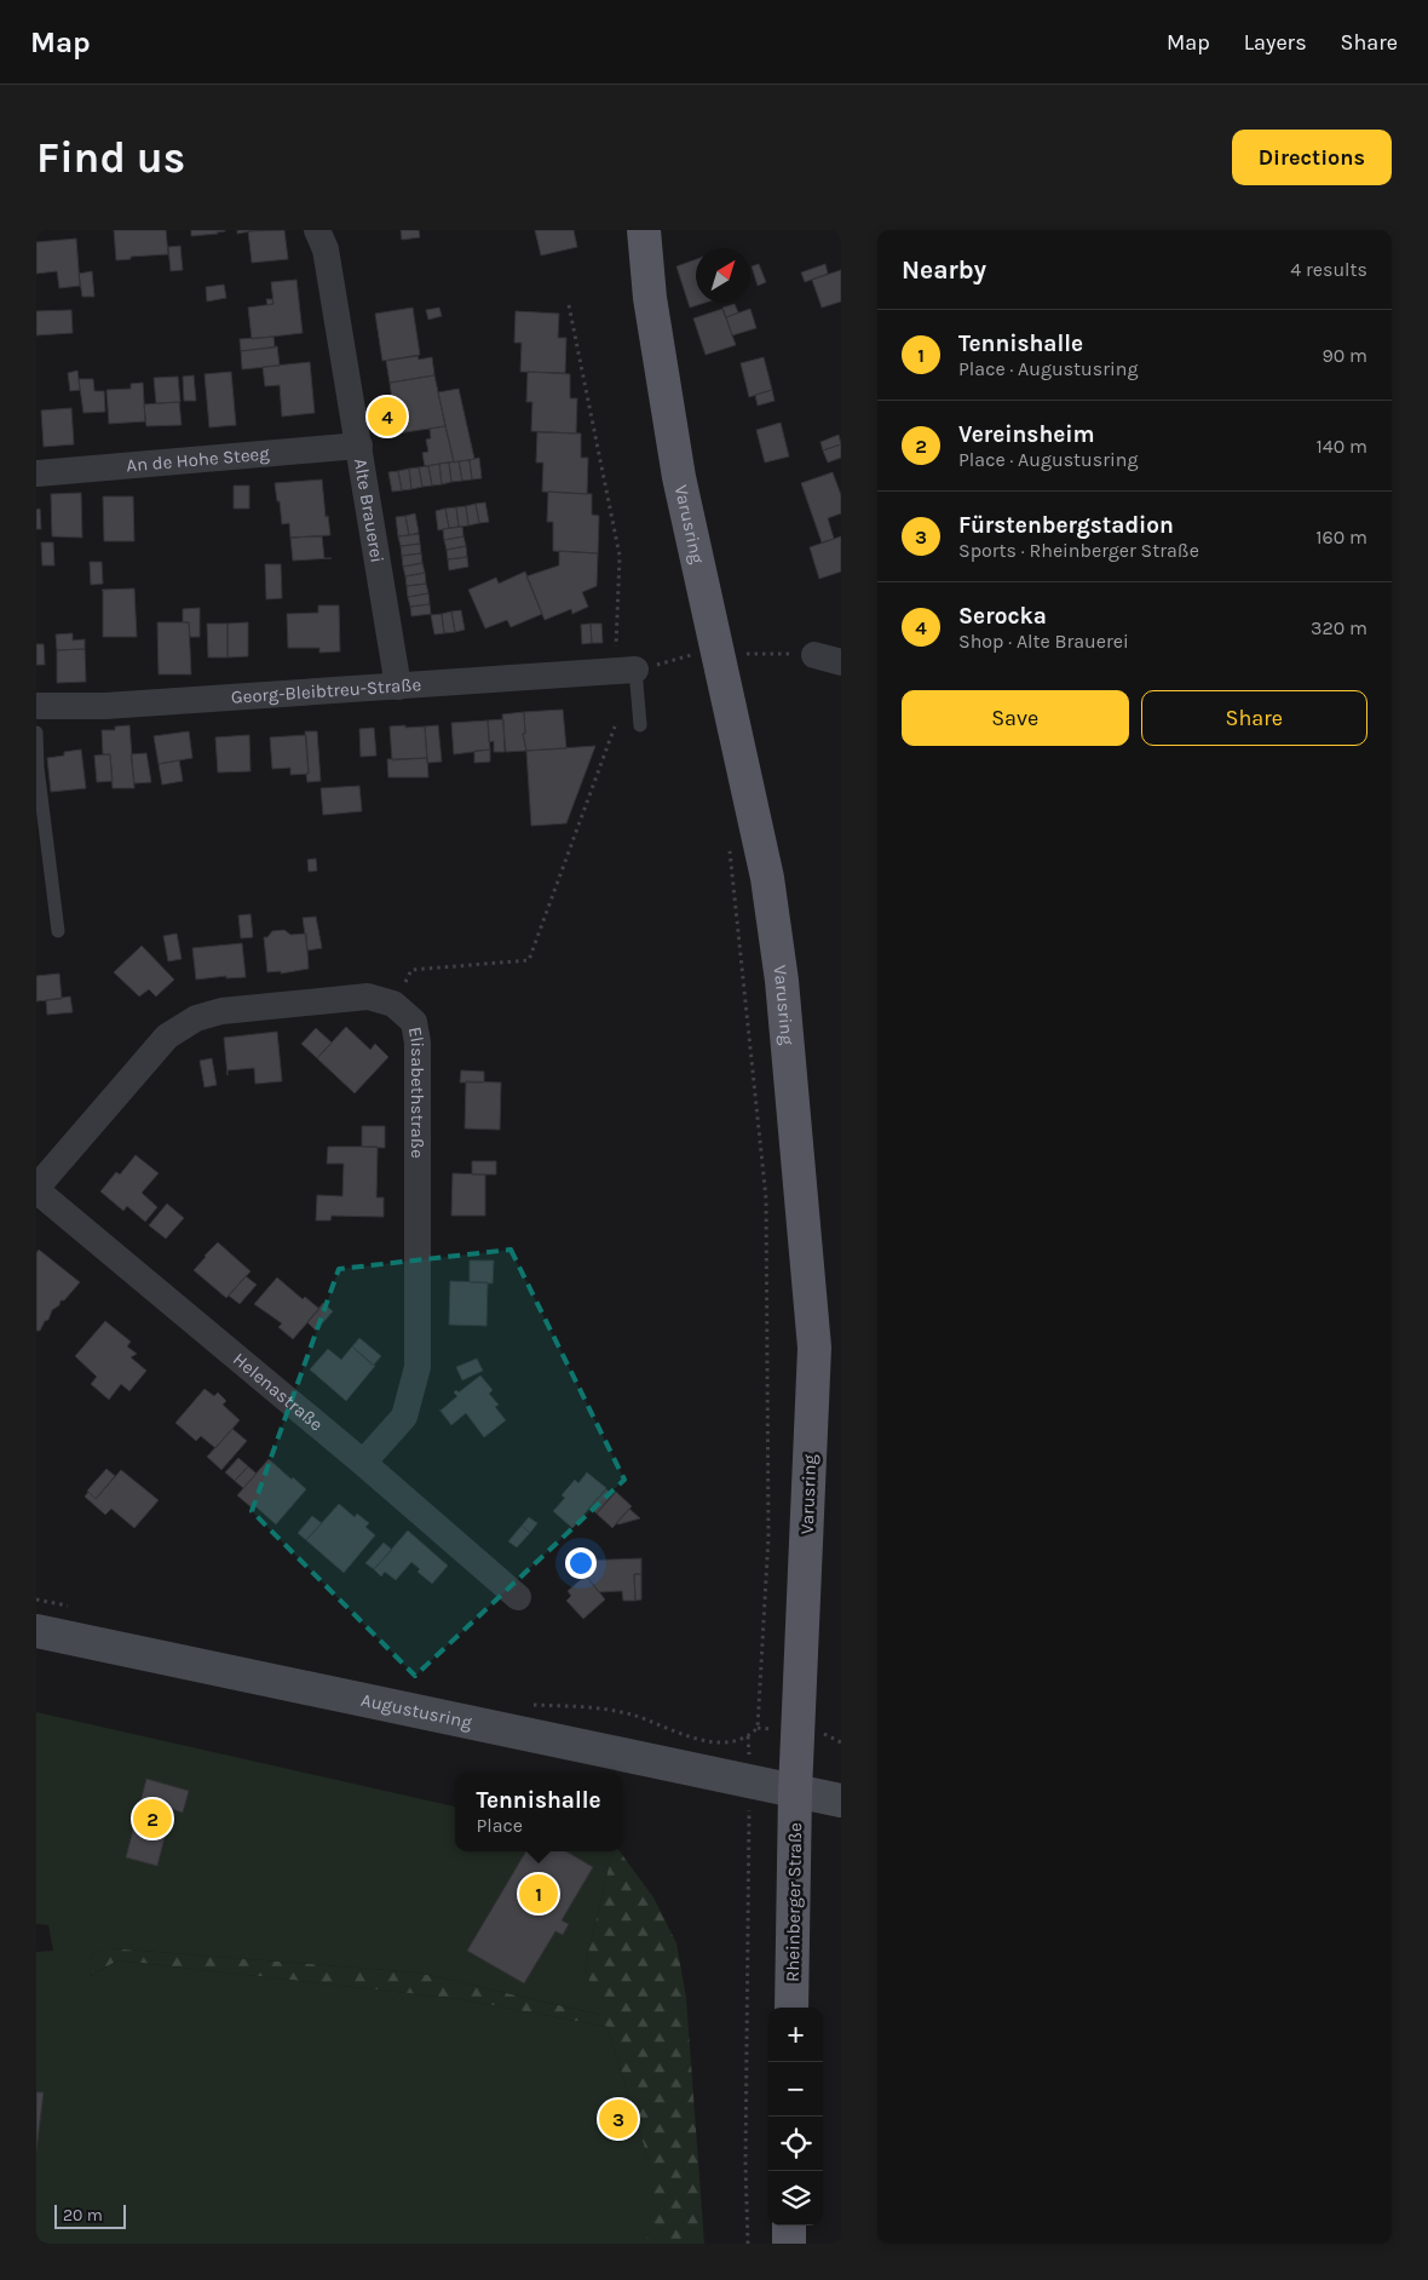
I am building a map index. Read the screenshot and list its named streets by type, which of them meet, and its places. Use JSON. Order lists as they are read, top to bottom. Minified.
{"streets":{"main road":["Varusring","Augustusring","Rheinberger Straße"],"street":["An de Hohe Steeg","Alte Brauerei","Georg-Bleibtreu-Straße","Elisabethstraße","Helenastraße"]},"crossings":[["An de Hohe Steeg","Alte Brauerei"],["Alte Brauerei","Georg-Bleibtreu-Straße"],["Varusring","Augustusring"],["Varusring","Rheinberger Straße"],["Elisabethstraße","Helenastraße"],["Augustusring","Rheinberger Straße"]],"scale_bar":"20 m","north":"top right","page":{"header":"Map","nav":["Map","Layers","Share"],"buttons":["Directions",["Save","Share"]],"title":"Find us","heading":["Nearby","4 results"],"list":[{"mark":"1","name":"Tennishalle","note":"Place · Augustusring","value":"90 m"},{"mark":"2","name":"Vereinsheim","note":"Place · Augustusring","value":"140 m"},{"mark":"3","name":"Fürstenbergstadion","note":"Sports · Rheinberger Straße","value":"160 m"},{"mark":"4","name":"Serocka","note":"Shop · Alte Brauerei","value":"320 m"}],"pins":["4","2","1","3"],"popup":["Tennishalle","Place"],"map_buttons":["+","−"],"scale":"20 m"}}
